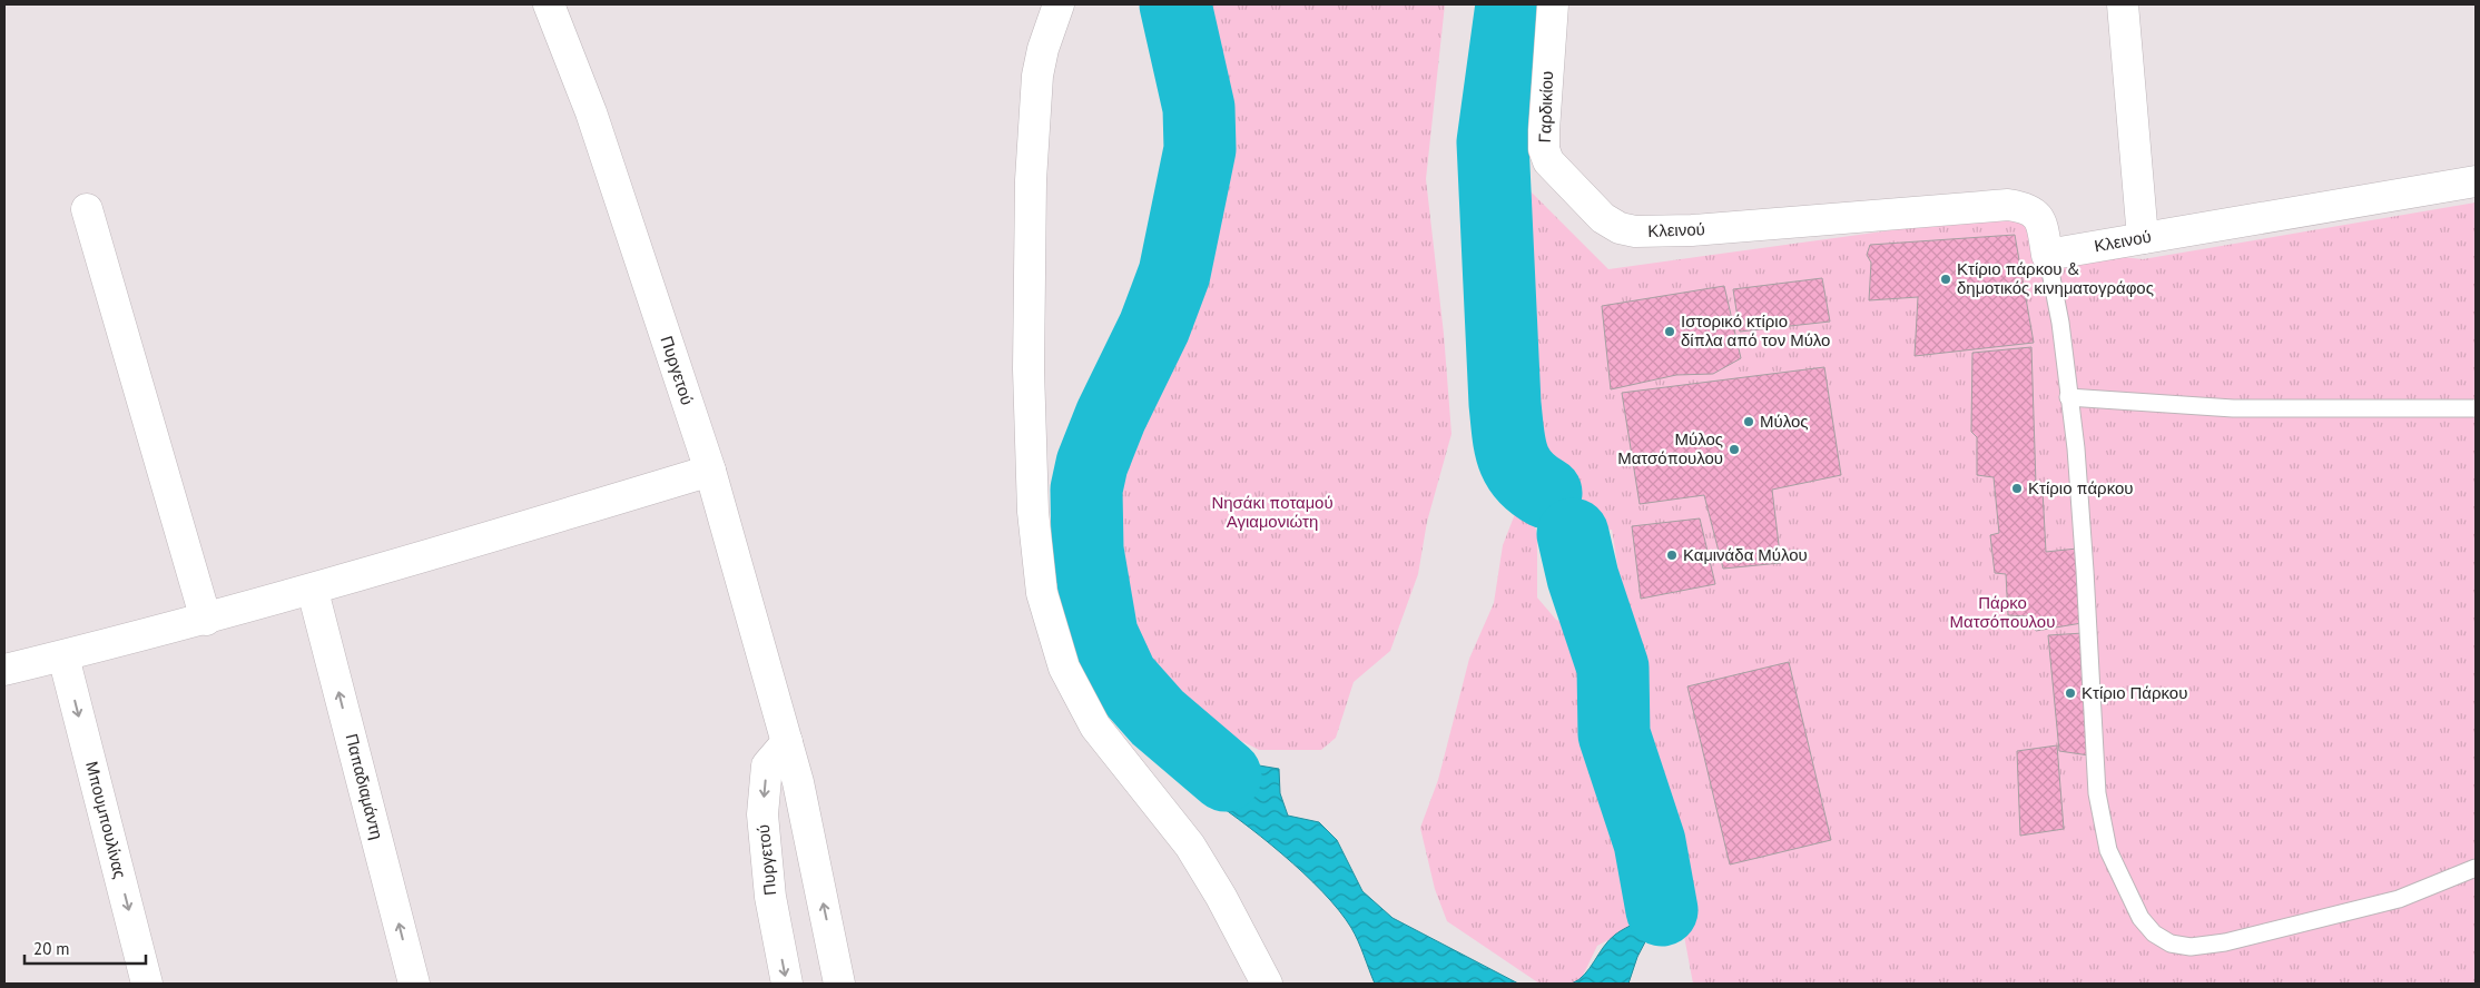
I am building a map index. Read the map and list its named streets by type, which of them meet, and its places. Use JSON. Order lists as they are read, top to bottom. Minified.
{"streets":{"street":["Γαρδικίου","Κλεινού","Πυργετού","Παπαδιαμάντη","Μπουμπουλίνας"]},"crossings":[["Γαρδικίου","Κλεινού"]],"one_way":["Παπαδιαμάντη","Μπουμπουλίνας"],"parks":["Νησάκι ποταμού Αγιαμονιώτη","Πάρκο Ματσόπουλου"],"places":["Κτίριο πάρκου & δημοτικός κινηματογράφος","Ιστορικό κτίριο δίπλα από τον Μύλο","Μύλος","Μύλος Ματσόπουλου","Κτίριο πάρκου","Καμινάδα Μύλου","Κτίριο Πάρκου"],"scale_bar":"20 m"}
